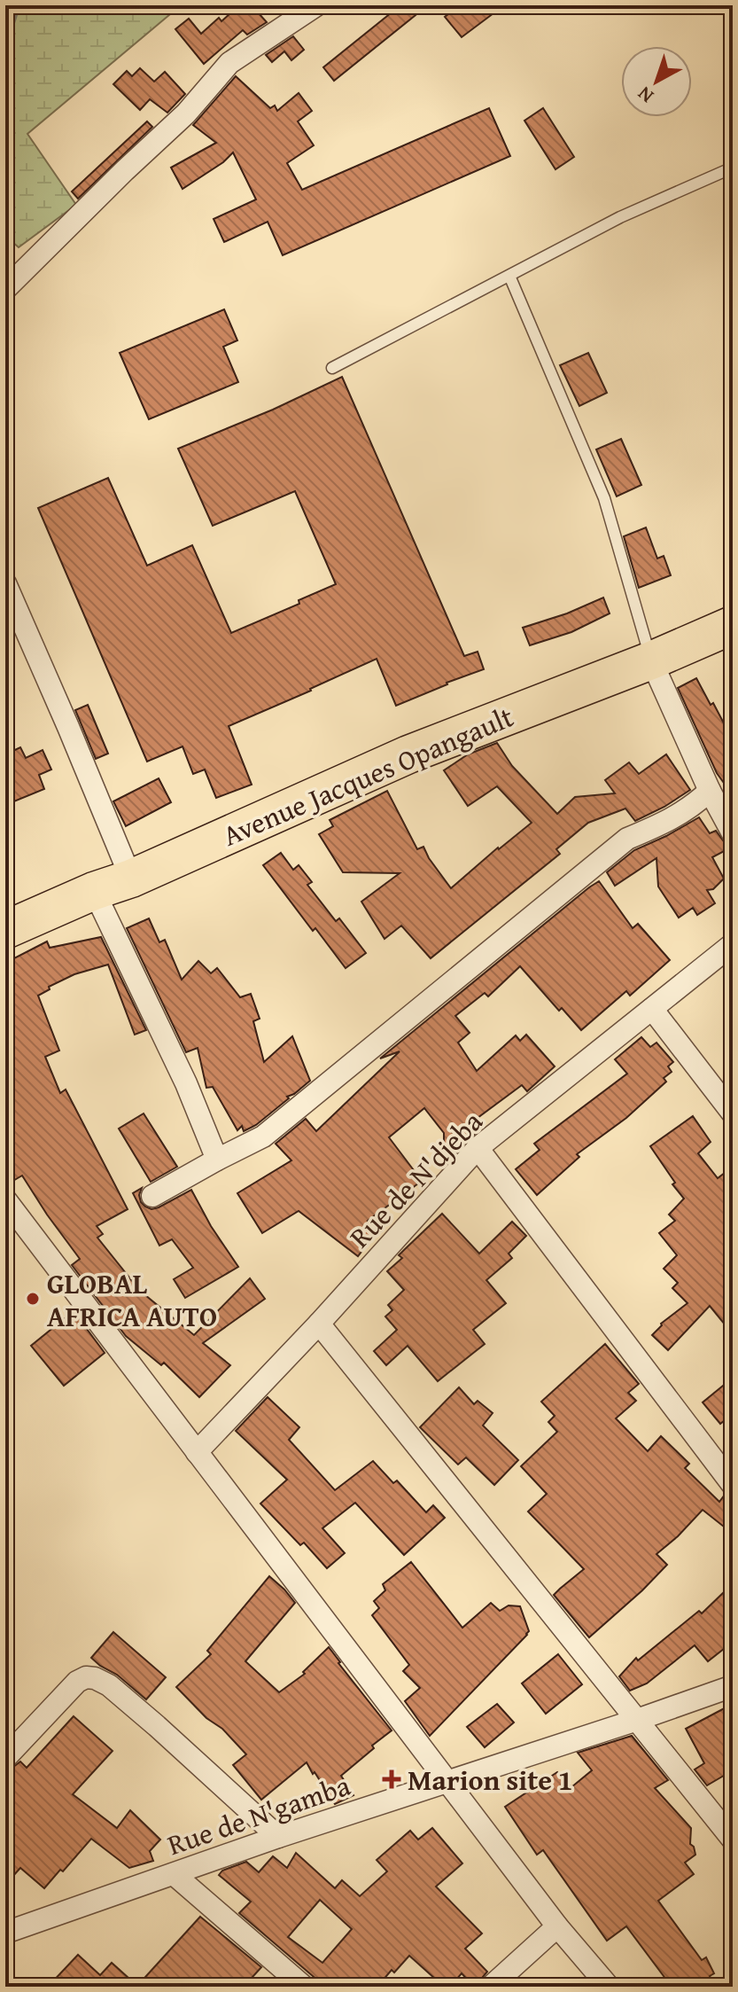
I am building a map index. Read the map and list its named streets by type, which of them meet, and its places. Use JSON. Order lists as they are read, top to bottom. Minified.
{"streets":{"highway":["Avenue Jacques Opangault"],"street":["Rue de N'djeba","Rue de N'gamba"]},"places":{"other":["GLOBAL AFRICA AUTO"],"health":["Marion site 1"]},"north":"bottom left"}
